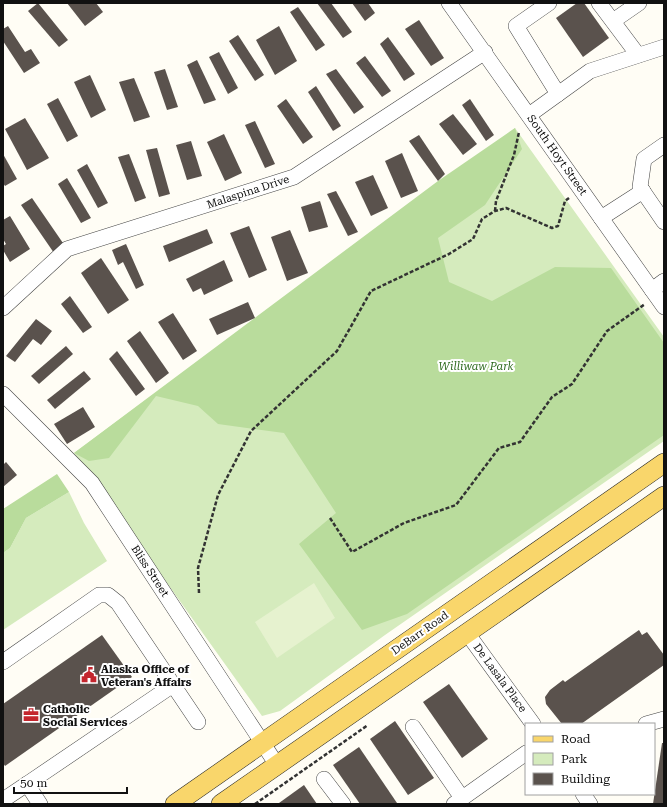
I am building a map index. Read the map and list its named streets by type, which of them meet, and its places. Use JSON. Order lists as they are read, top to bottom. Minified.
{"streets":{"main road":["DeBarr Road"],"street":["South Hoyt Street","Malaspina Drive","Bliss Street","De Lasala Place"]},"crossings":[["South Hoyt Street","Malaspina Drive"],["Bliss Street","DeBarr Road"]],"parks":["Williwaw Park"],"places":{"public building":["Alaska Office of Veteran's Affairs"],"office":["Catholic Social Services"]},"legend":["Road","Park","Building"],"scale_bar":"50 m"}
